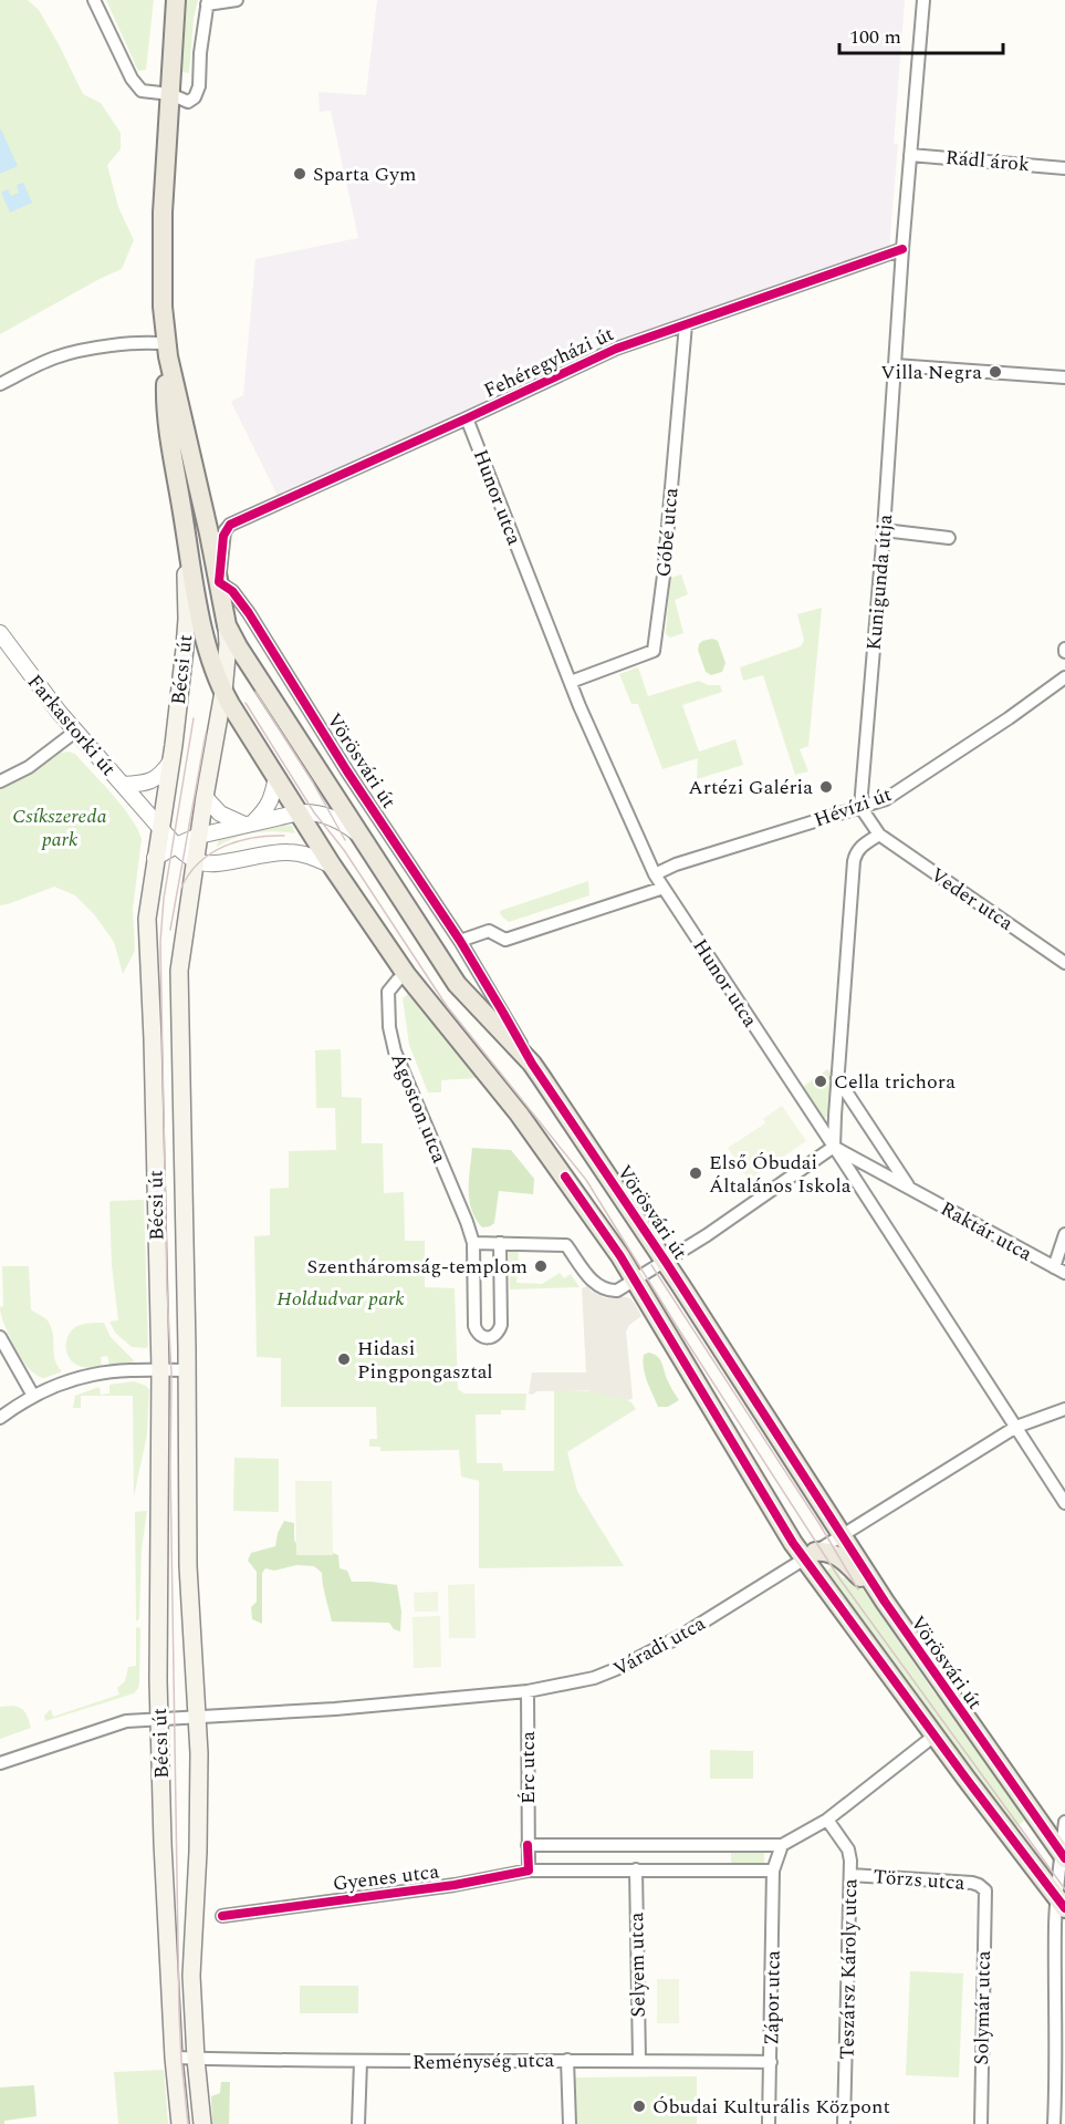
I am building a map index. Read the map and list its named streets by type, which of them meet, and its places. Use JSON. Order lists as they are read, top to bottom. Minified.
{"streets":{"main road":["Bécsi út","Vörösvári út"],"street":["Rádl árok","Fehéregyházi út","Hunor utca","Góbé utca","Kunigunda útja","Farkastorki út","Hévízi út","Veder utca","Ágoston utca","Raktár utca","Váradi utca","Érc utca","Gyenes utca","Törzs utca","Selyem utca","Teszársz Károly utca","Zápor utca","Solymár utca","Reménység utca"]},"crossings":[["Rádl árok","Kunigunda útja"],["Fehéregyházi út","Hunor utca"],["Fehéregyházi út","Góbé utca"],["Fehéregyházi út","Kunigunda útja"],["Fehéregyházi út","Bécsi út"],["Hunor utca","Góbé utca"],["Hunor utca","Hévízi út"],["Hunor utca","Raktár utca"],["Hunor utca","Váradi utca"],["Kunigunda útja","Hévízi út"],["Bécsi út","Farkastorki út"],["Bécsi út","Vörösvári út"],["Bécsi út","Váradi utca"],["Bécsi út","Reménység utca"],["Vörösvári út","Váradi utca"],["Váradi utca","Érc utca"],["Gyenes utca","Selyem utca"],["Gyenes utca","Zápor utca"],["Törzs utca","Teszársz Károly utca"],["Törzs utca","Solymár utca"],["Selyem utca","Reménység utca"],["Zápor utca","Reménység utca"]],"parks":["Csíkszereda park","Holdudvar park"],"places":["Sparta Gym","Villa Negra","Artézi Galéria","Cella trichora","Első Óbudai Általános Iskola","Szentháromság-templom","Hidasi Pingpongasztal","Óbudai Kulturális Központ"],"scale_bar":"100 m"}
